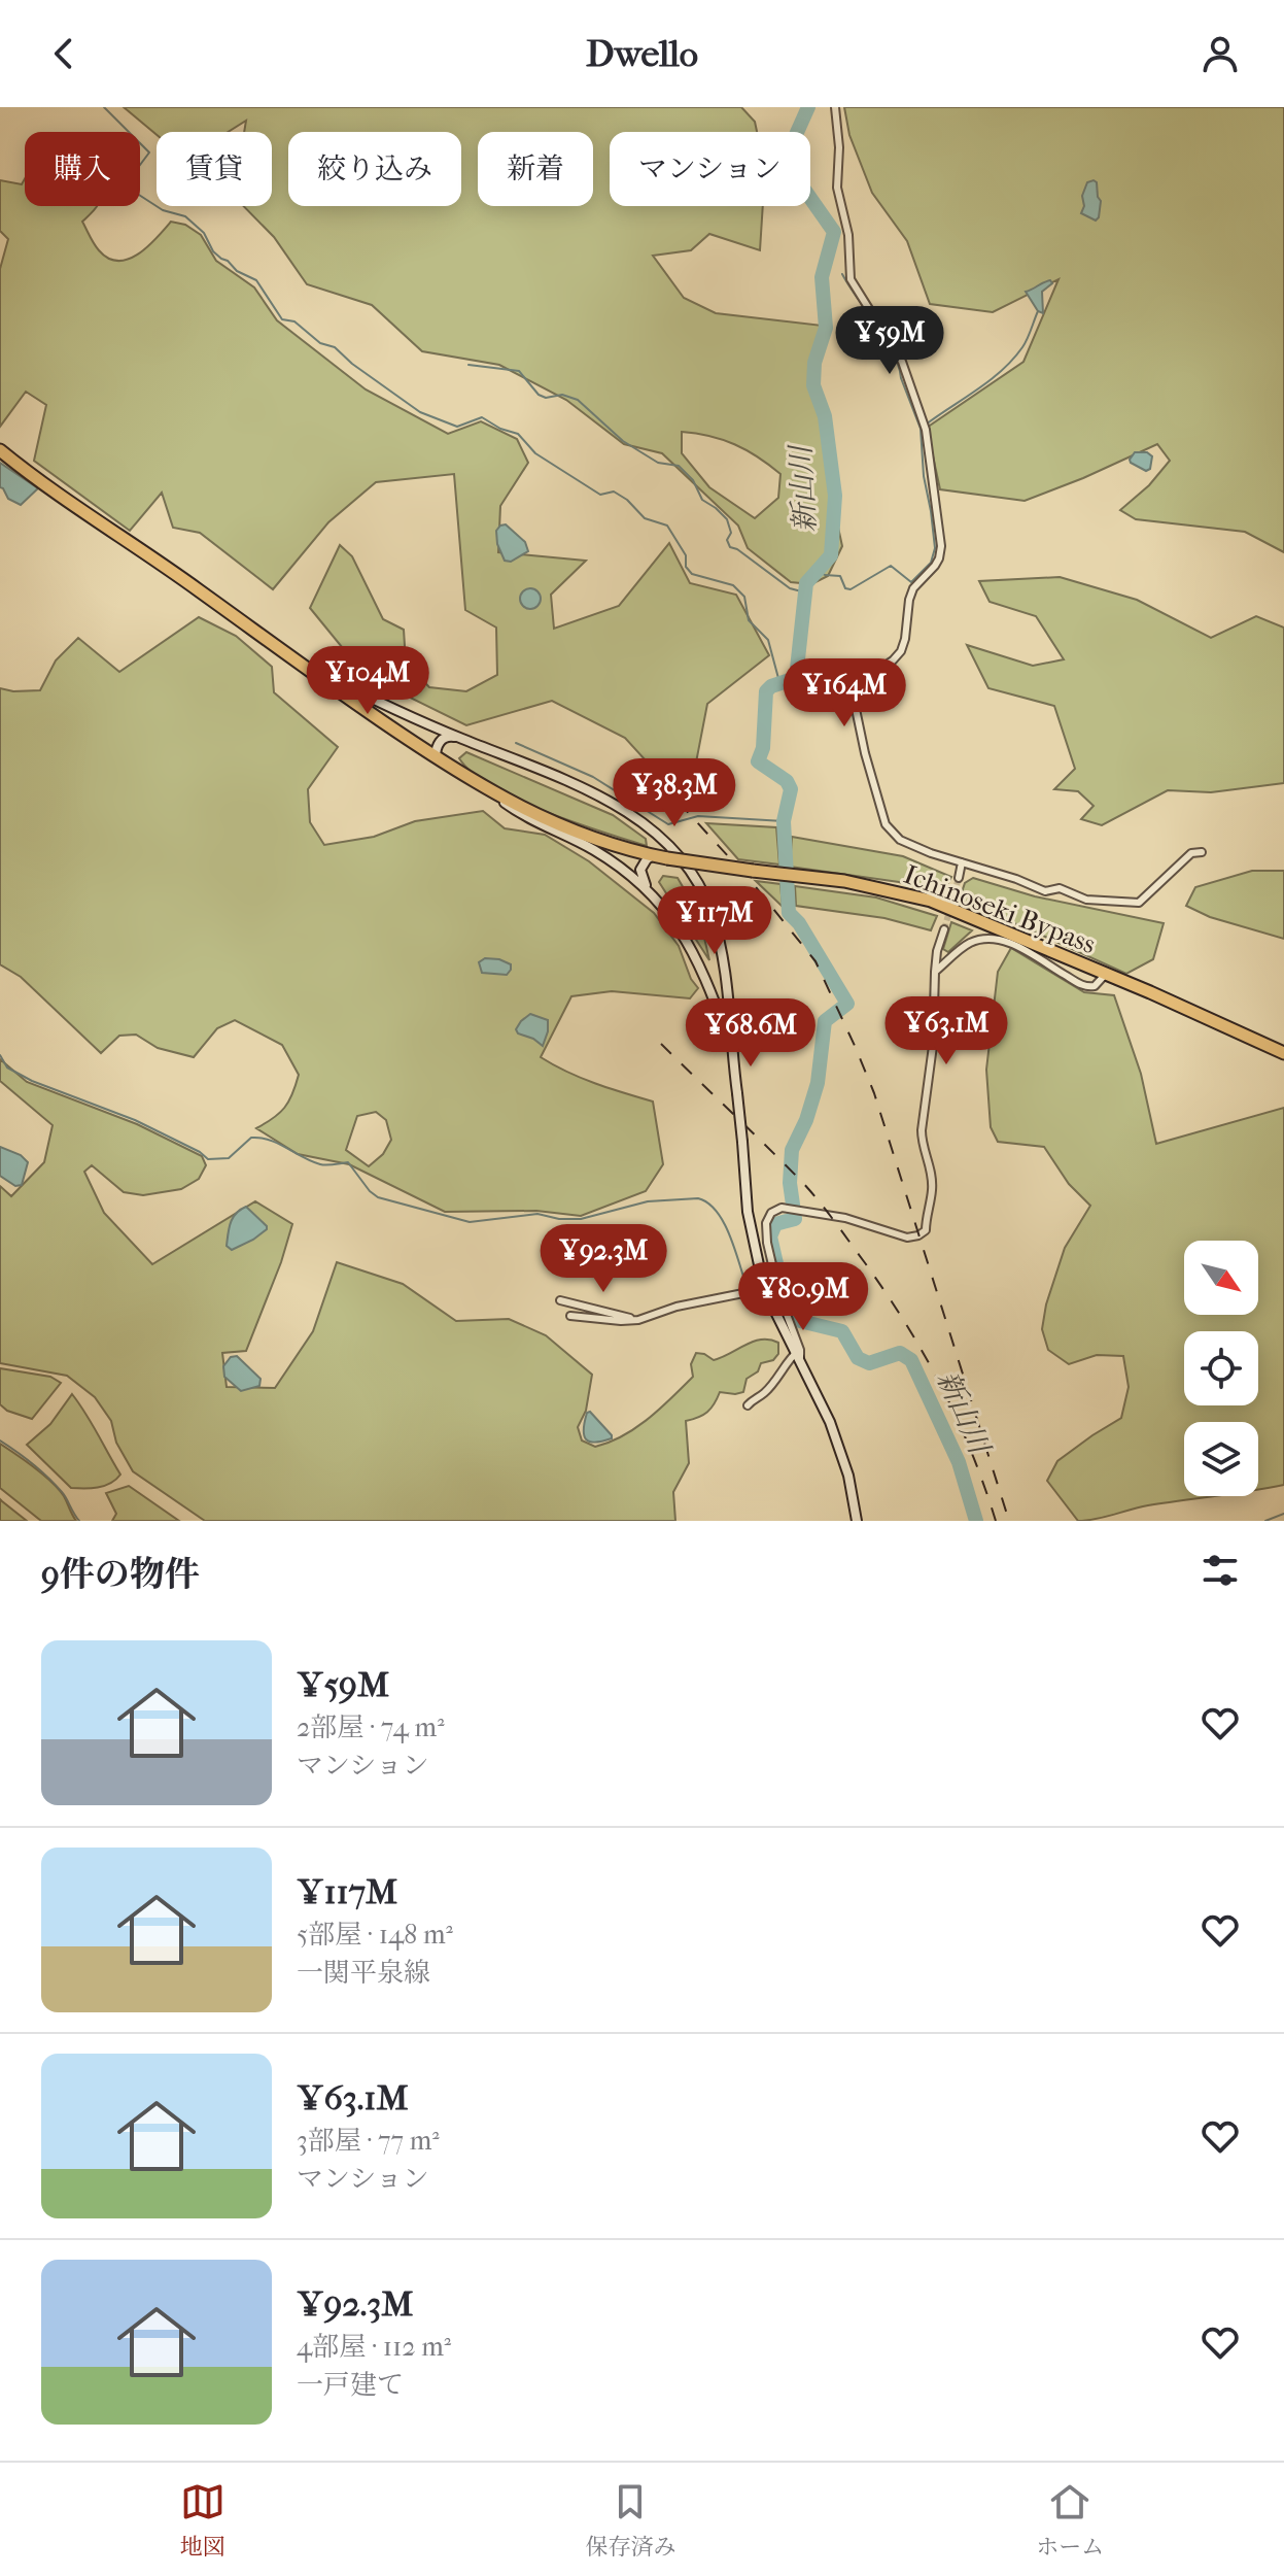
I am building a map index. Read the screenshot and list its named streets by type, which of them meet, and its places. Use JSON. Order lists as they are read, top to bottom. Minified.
{"streets":{"highway":["Ichinoseki Bypass"]},"water":["新山川"],"north":"bottom right","page":{"header":"Dwello","chip":["購入","賃貸","絞り込み","新着","マンション"],"price":["¥59M","¥104M","¥164M","¥38.3M","¥117M","¥63.1M","¥68.6M","¥92.3M","¥80.9M"],"heading":"9件の物件","list":[{"name":"¥59M","note":"2部屋 · 74 m² · マンション"},{"name":"¥117M","note":"5部屋 · 148 m² · 一関平泉線"},{"name":"¥63.1M","note":"3部屋 · 77 m² · マンション"},{"name":"¥92.3M","note":"4部屋 · 112 m² · 一戸建て"}],"tabs":["地図","保存済み","ホーム"]}}
